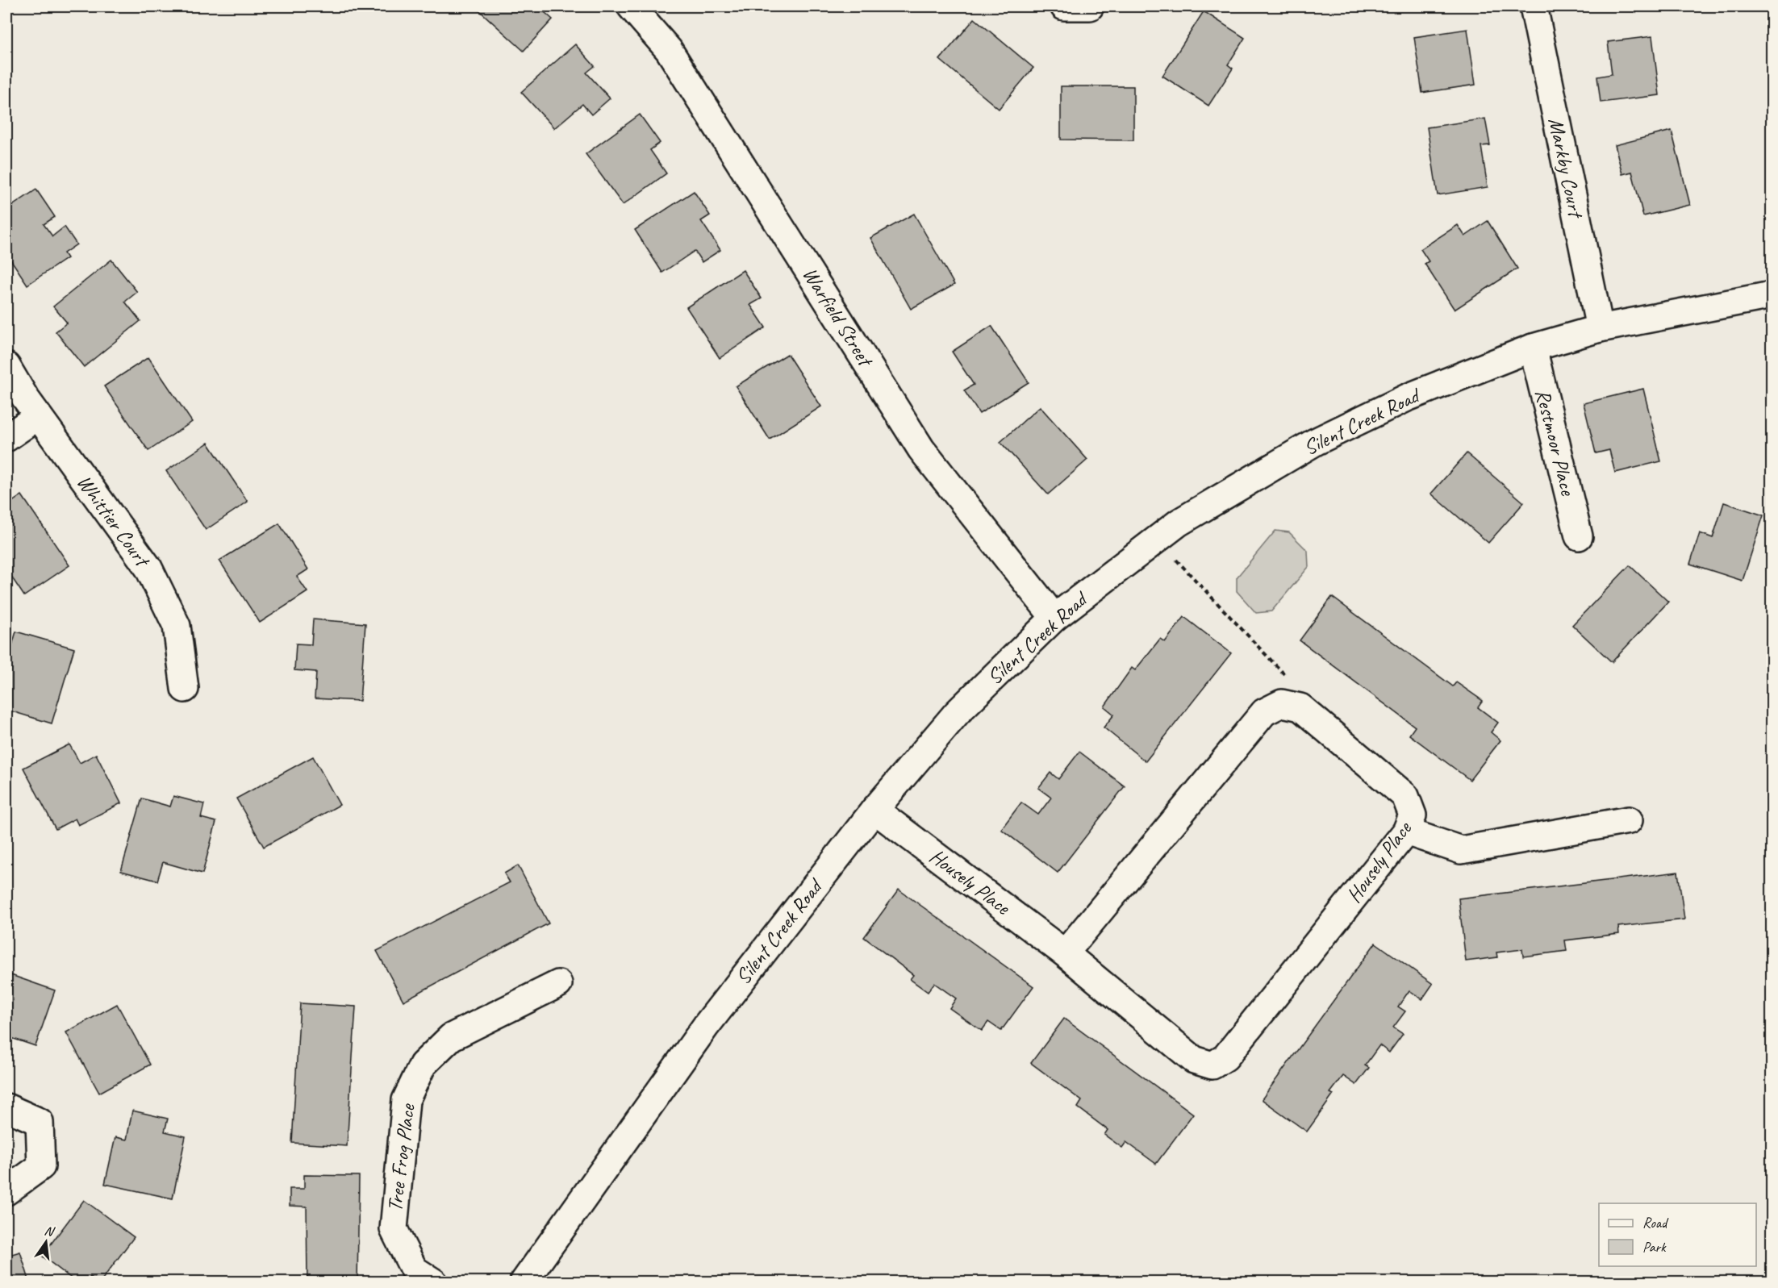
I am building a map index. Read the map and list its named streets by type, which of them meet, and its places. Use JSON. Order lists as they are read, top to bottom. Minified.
{"streets":{"street":["Markby Court","Warfield Street","Silent Creek Road","Restmoor Place","Whittier Court","Housely Place","Tree Frog Place"]},"crossings":[["Markby Court","Silent Creek Road"],["Warfield Street","Silent Creek Road"],["Silent Creek Road","Restmoor Place"],["Silent Creek Road","Housely Place"]],"legend":["Road","Park"],"north":"top"}
